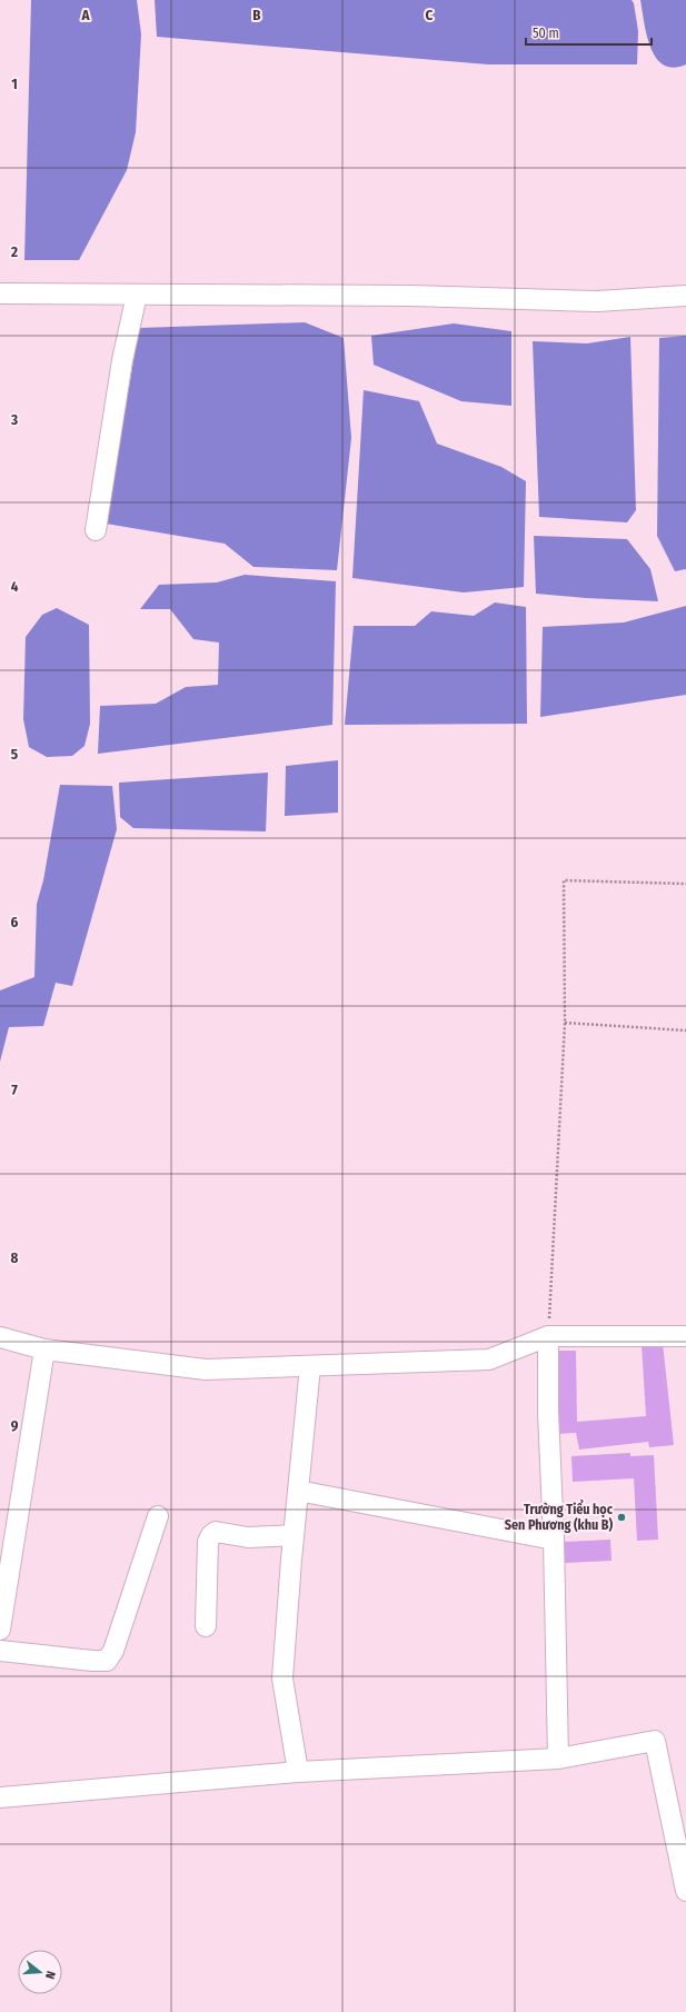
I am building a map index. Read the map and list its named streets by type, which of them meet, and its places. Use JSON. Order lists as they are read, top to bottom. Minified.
{"places":["Trường Tiểu học Sen Phương (khu B)"],"scale_bar":"50 m","north":"right","grid":{"columns":["A","B","C"],"rows":["1","2","3","4","5","6","7","8","9"]}}
